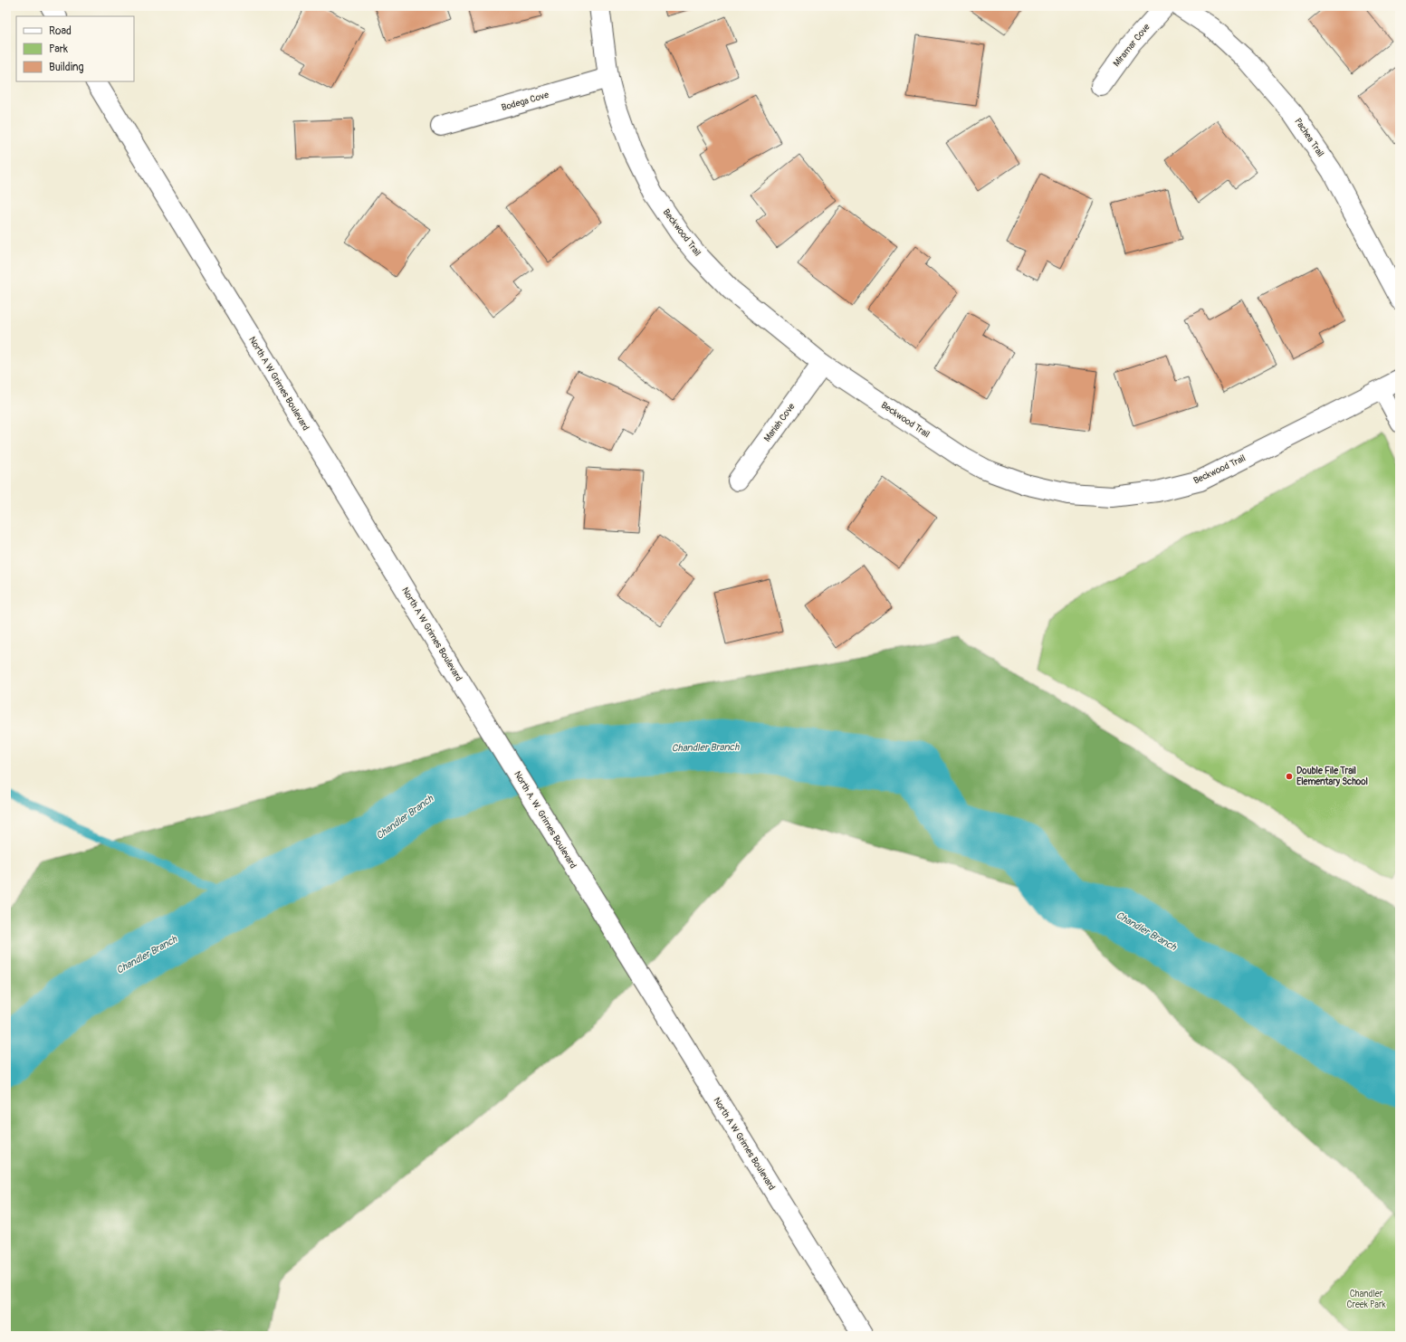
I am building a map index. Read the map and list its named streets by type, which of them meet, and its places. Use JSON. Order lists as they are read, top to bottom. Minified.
{"streets":{"street":["Miramar Cove","Bodega Cove","Pachea Trail","Beckwood Trail","North A W Grimes Boulevard","Mariah Cove","North A. W. Grimes Boulevard"]},"crossings":[["Bodega Cove","Beckwood Trail"],["Beckwood Trail","Mariah Cove"],["North A W Grimes Boulevard","North A. W. Grimes Boulevard"]],"water":["Chandler Branch"],"parks":["Chandler Creek Park"],"places":["Double File Trail Elementary School"],"legend":["Road","Park","Building"]}
